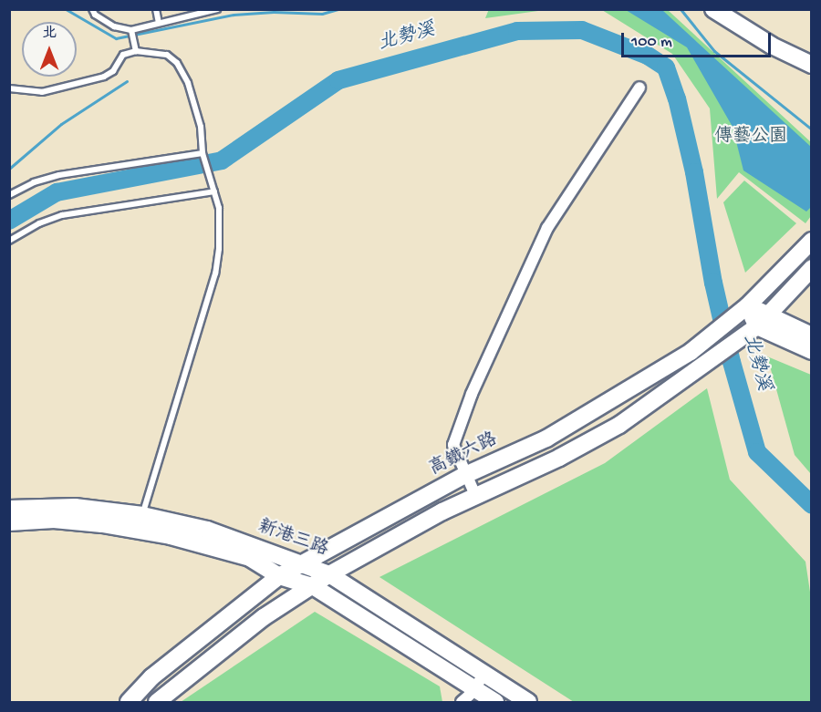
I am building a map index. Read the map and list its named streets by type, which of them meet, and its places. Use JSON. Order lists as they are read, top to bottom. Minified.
{"streets":{"street":["高鐵六路","新港三路"]},"crossings":[["高鐵六路","新港三路"]],"water":["北勢溪"],"parks":["傳藝公園"],"scale_bar":"100 m","north":"top"}
